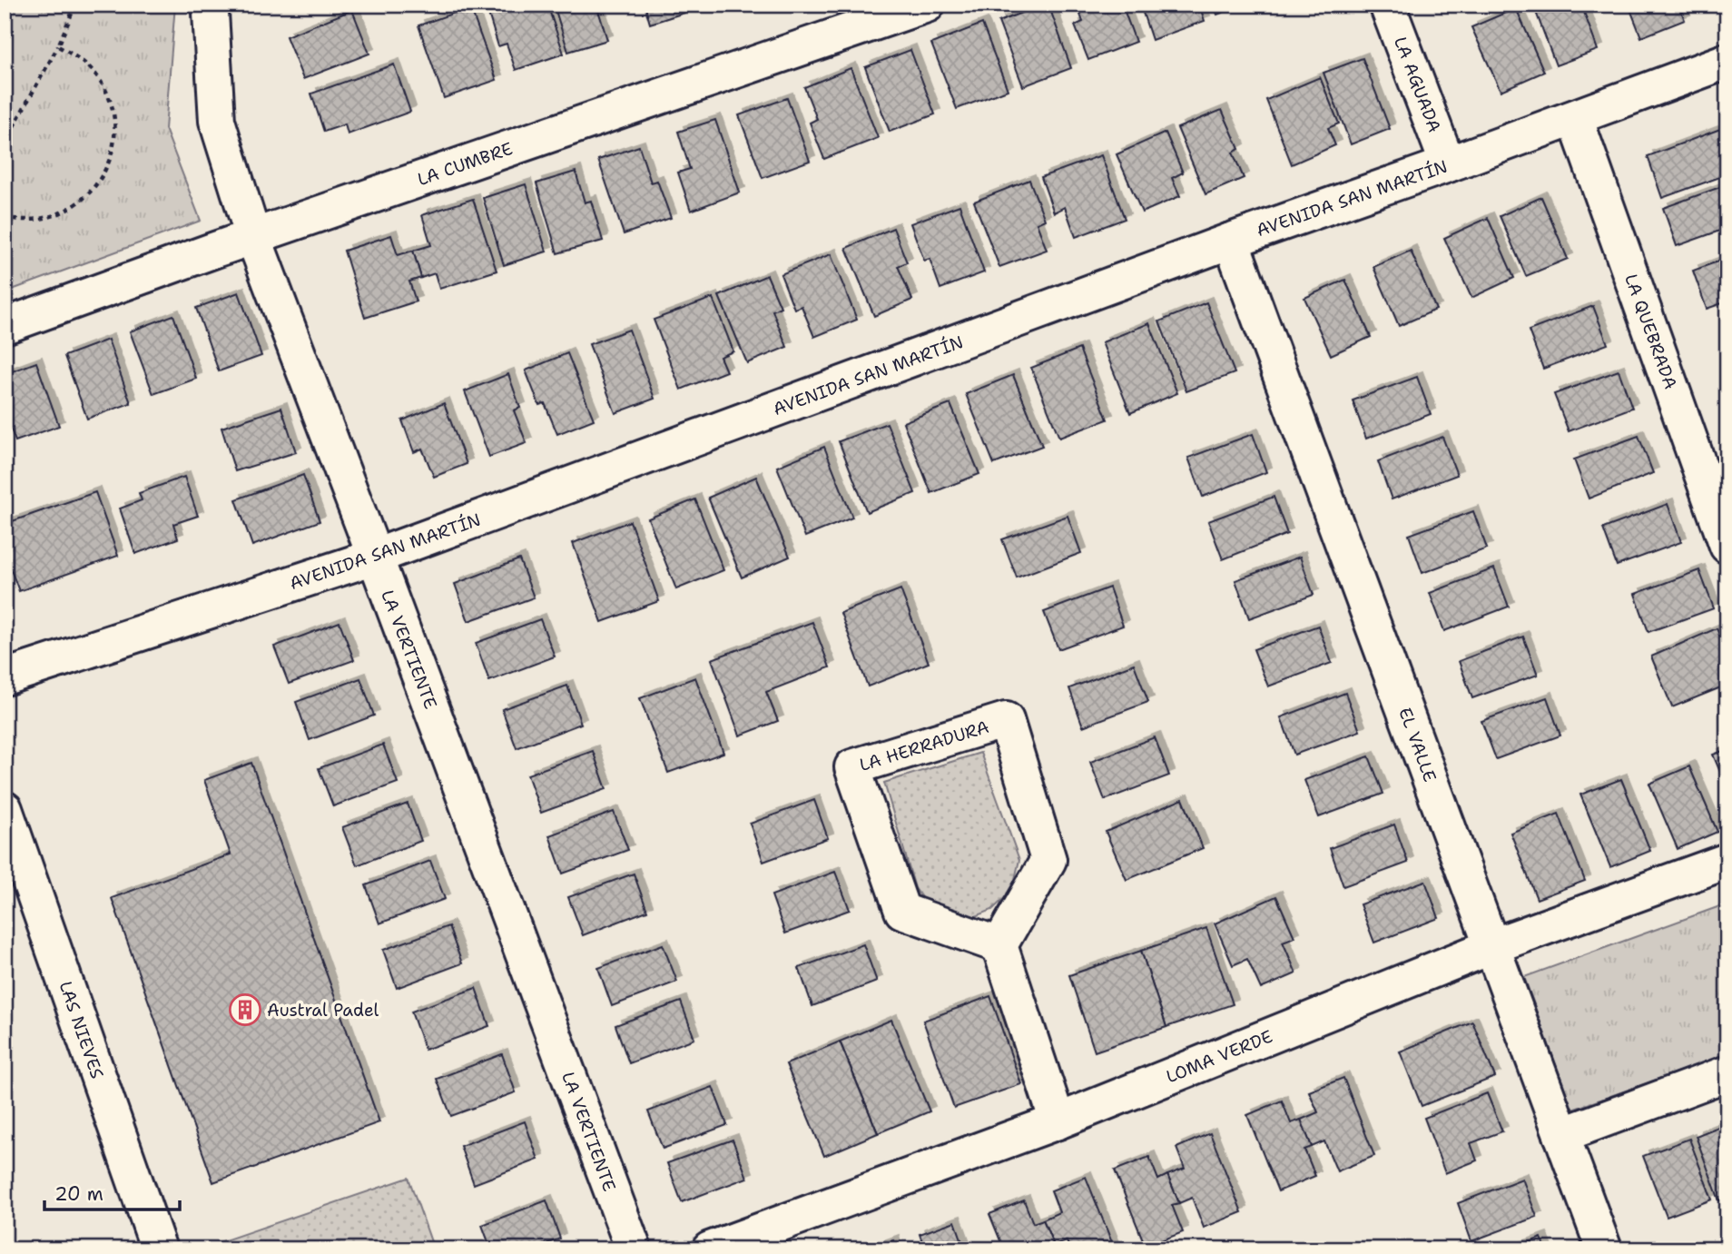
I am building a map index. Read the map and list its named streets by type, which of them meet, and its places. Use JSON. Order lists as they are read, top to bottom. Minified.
{"streets":{"street":["LA AGUADA","LA CUMBRE","AVENIDA SAN MARTÍN","LA QUEBRADA","LA VERTIENTE","EL VALLE","LA HERRADURA","LAS NIEVES","LOMA VERDE"]},"crossings":[["LA AGUADA","AVENIDA SAN MARTÍN"],["LA CUMBRE","LA VERTIENTE"],["AVENIDA SAN MARTÍN","LA QUEBRADA"],["AVENIDA SAN MARTÍN","LA VERTIENTE"],["AVENIDA SAN MARTÍN","EL VALLE"],["EL VALLE","LOMA VERDE"]],"places":{"building":["Austral Padel"]},"scale_bar":"20 m"}
